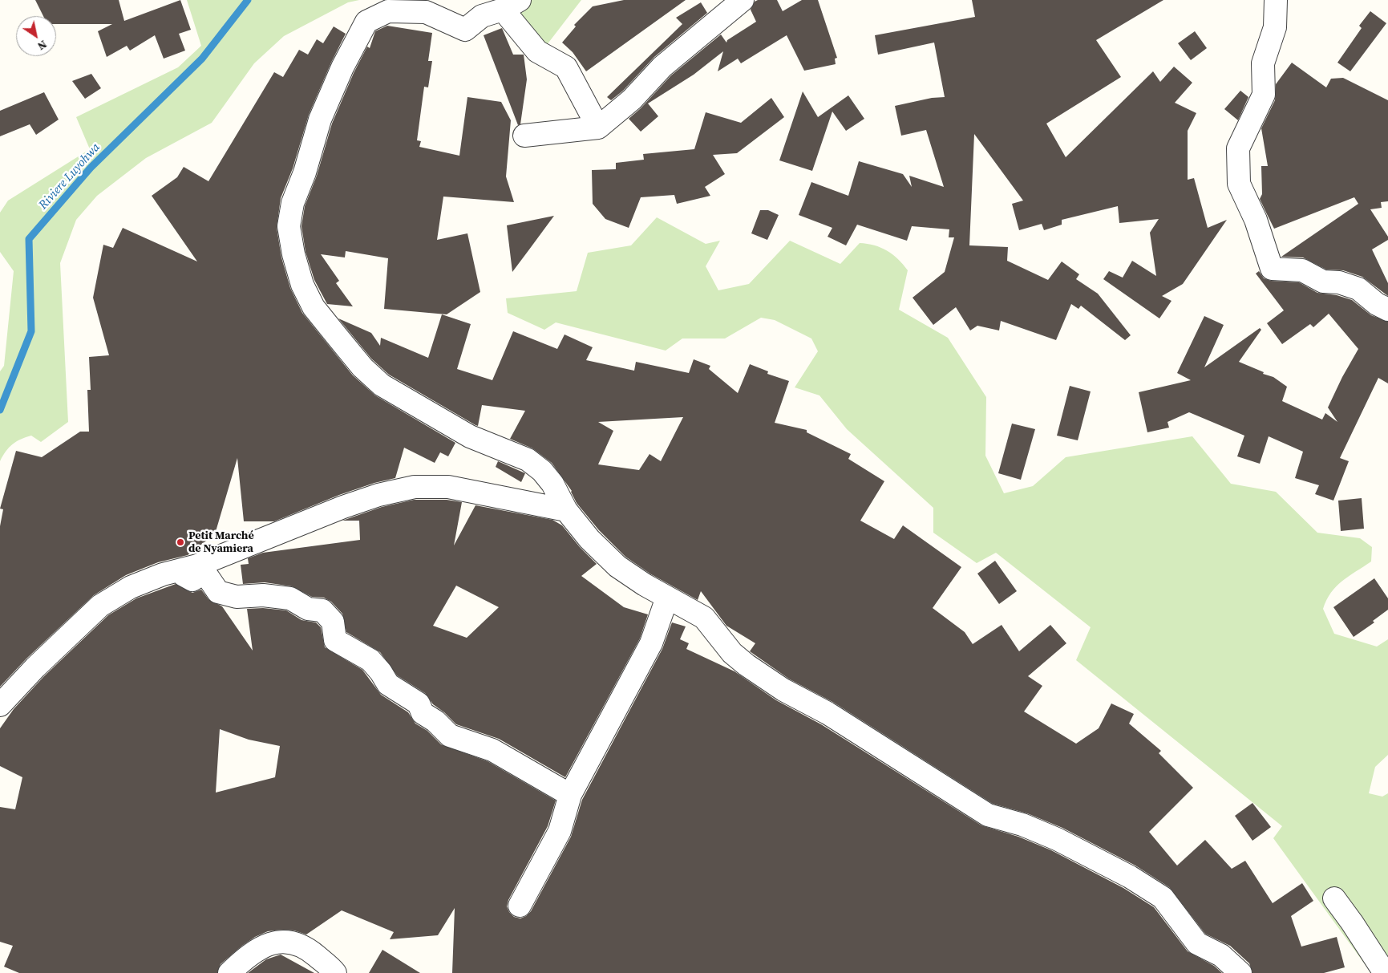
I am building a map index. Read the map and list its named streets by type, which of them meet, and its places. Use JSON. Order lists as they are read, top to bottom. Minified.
{"water":["Riviere Luyohwa"],"places":["Petit Marché de Nyamiera"],"north":"bottom right"}
